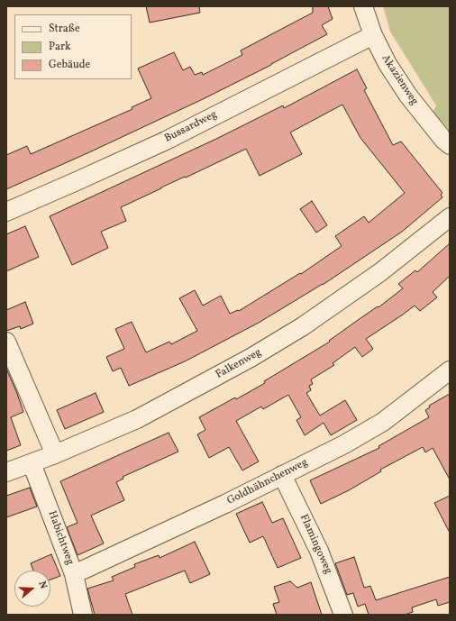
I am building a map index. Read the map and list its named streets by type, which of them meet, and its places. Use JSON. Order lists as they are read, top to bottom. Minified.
{"streets":{"street":["Akazienweg","Bussardweg","Falkenweg","Goldhähnchenweg","Habichtweg","Flamingoweg"]},"crossings":[["Akazienweg","Bussardweg"],["Falkenweg","Habichtweg"],["Goldhähnchenweg","Habichtweg"],["Goldhähnchenweg","Flamingoweg"]],"legend":["Straße","Park","Gebäude"],"north":"right"}
